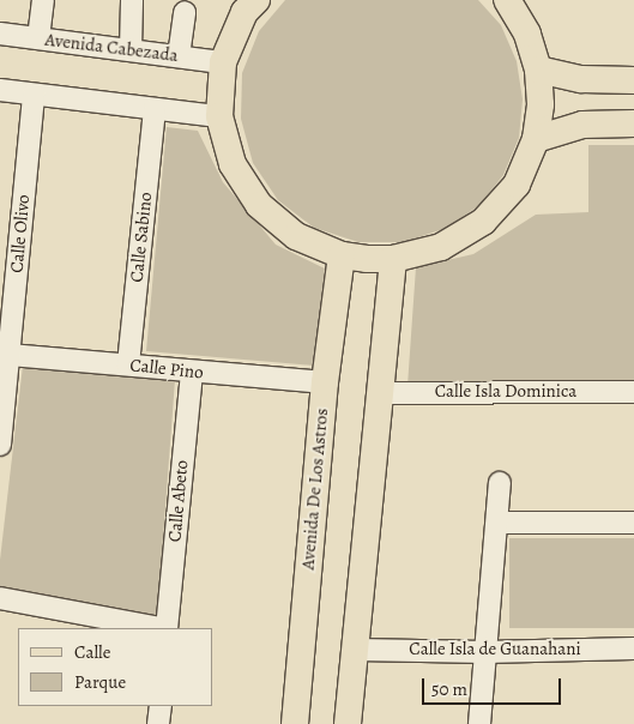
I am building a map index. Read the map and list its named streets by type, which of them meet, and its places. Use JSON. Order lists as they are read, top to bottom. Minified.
{"streets":{"main road":["Avenida De Los Astros"],"street":["Avenida Cabezada","Calle Olivo","Calle Sabino","Calle Pino","Calle Isla Dominica","Calle Abeto","Calle Isla de Guanahani"]},"crossings":[["Calle Olivo","Calle Pino"],["Calle Sabino","Calle Pino"],["Calle Pino","Avenida De Los Astros"],["Calle Pino","Calle Abeto"]],"legend":["Calle","Parque"],"scale_bar":"50 m"}
